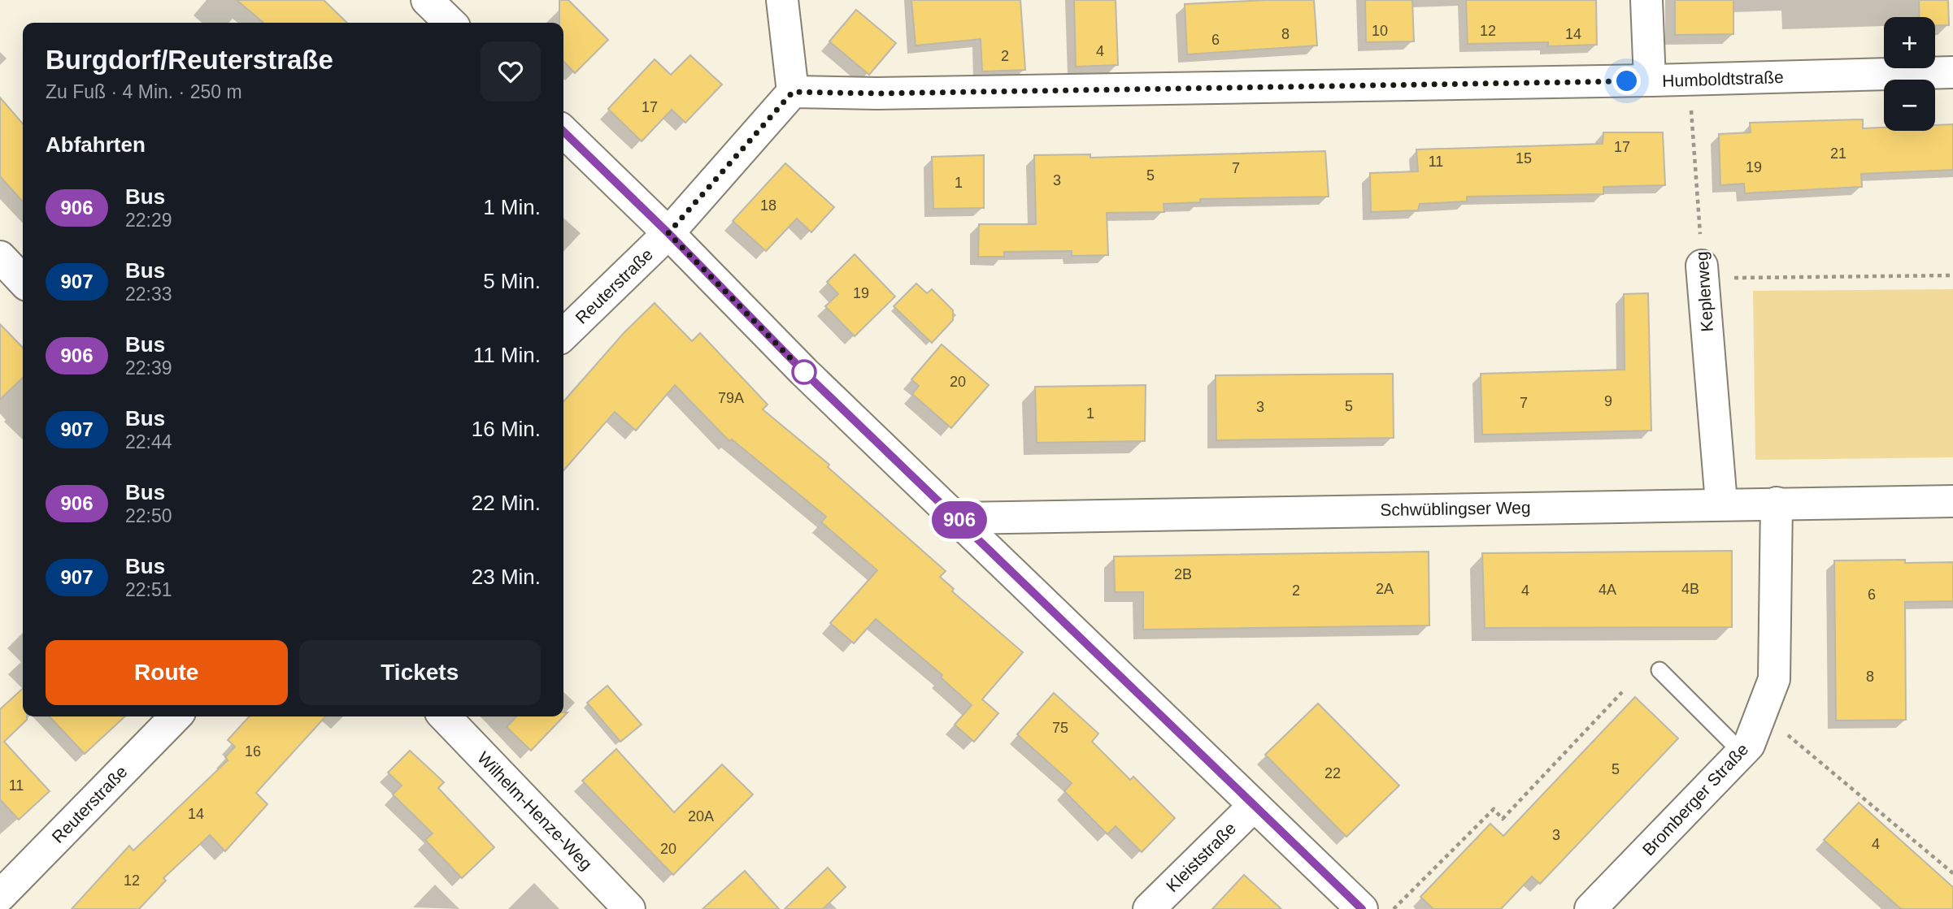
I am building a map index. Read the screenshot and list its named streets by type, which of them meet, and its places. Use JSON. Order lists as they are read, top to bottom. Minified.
{"streets":{"street":["Humboldtstraße","Reuterstraße","Keplerweg","Schwüblingser Weg","Bromberger Straße","Wilhelm-Henze-Weg","Kleiststraße"]},"crossings":[["Humboldtstraße","Keplerweg"],["Keplerweg","Schwüblingser Weg"],["Schwüblingser Weg","Bromberger Straße"]],"lines":["bus line 906"],"house_numbers":["10","12","8","14","6","4","2","17","17","21","15","11","19","7","5","3","1","18","19","20","79A","9","7","5","3","1","2B","2A","4B","4A","2","4","6","8","75","16","5","22","11","14","20A","3","4","20","12"],"page":{"on_map":"906","map_buttons":["+","−"],"heading":[["Burgdorf/Reuterstraße","Zu Fuß · 4 Min. · 250 m"],"Abfahrten"],"list":[{"mark":"906","name":"Bus","note":"22:29","value":"1 Min."},{"mark":"907","name":"Bus","note":"22:33","value":"5 Min."},{"mark":"906","name":"Bus","note":"22:39","value":"11 Min."},{"mark":"907","name":"Bus","note":"22:44","value":"16 Min."},{"mark":"906","name":"Bus","note":"22:50","value":"22 Min."},{"mark":"907","name":"Bus","note":"22:51","value":"23 Min."}],"buttons":["Route","Tickets"]}}
